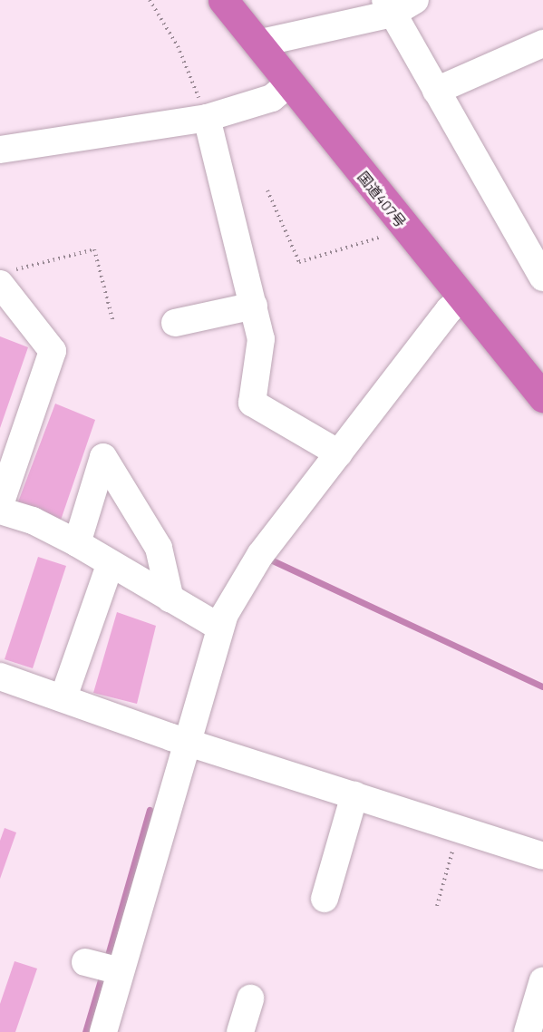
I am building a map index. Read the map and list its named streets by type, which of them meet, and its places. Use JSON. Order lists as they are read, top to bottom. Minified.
{"streets":{"highway":["国道407号"]}}
